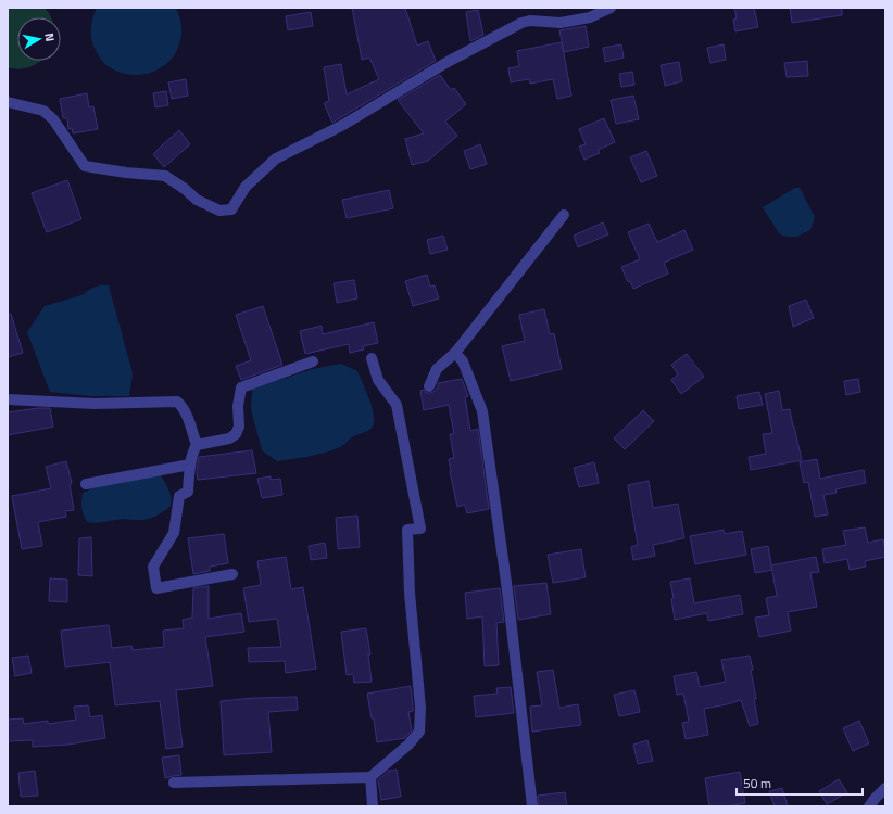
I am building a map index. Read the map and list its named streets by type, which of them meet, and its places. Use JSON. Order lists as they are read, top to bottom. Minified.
{"scale_bar":"50 m","north":"right"}
